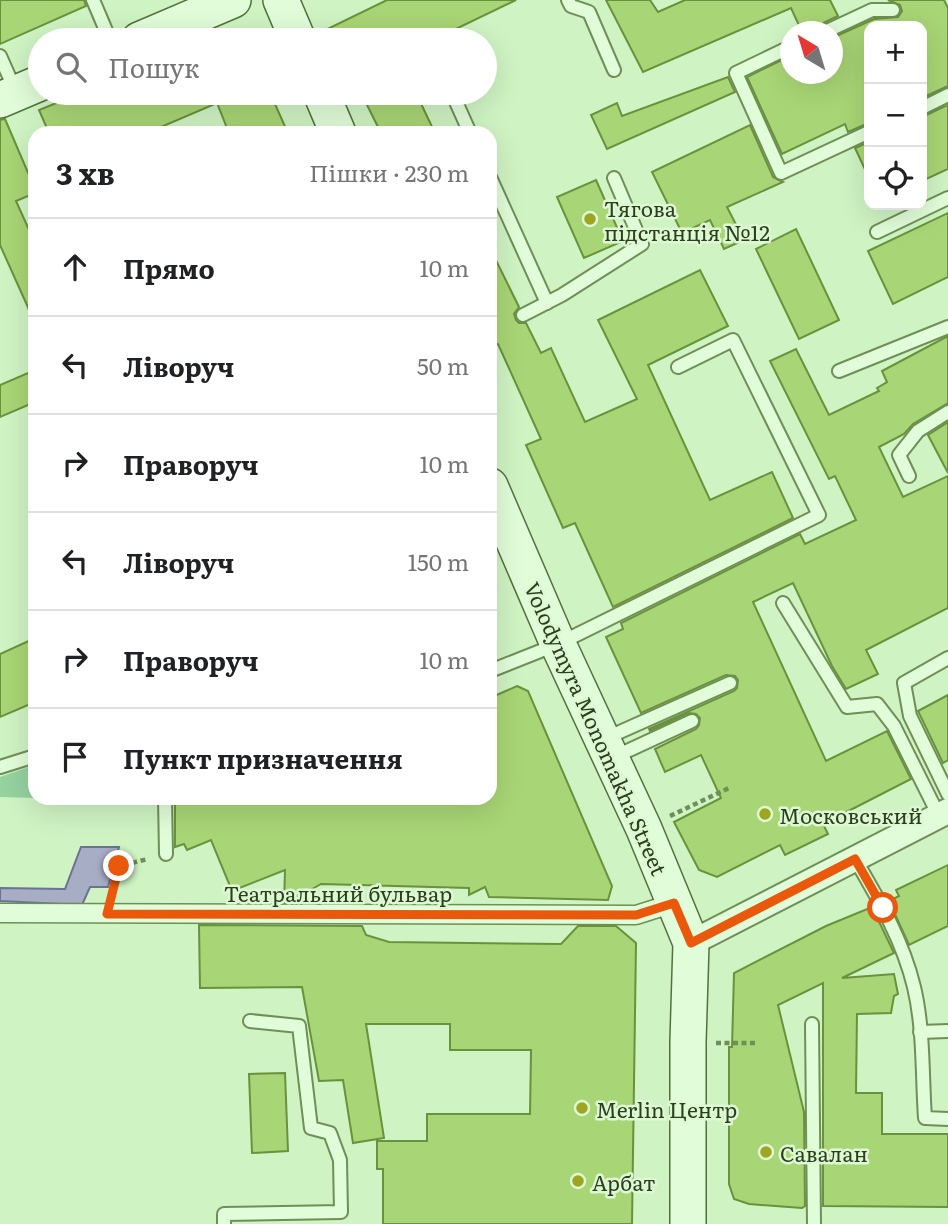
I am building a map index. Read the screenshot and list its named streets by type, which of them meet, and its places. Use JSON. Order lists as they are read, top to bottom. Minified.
{"streets":{"main road":["Volodymyra Monomakha Street"],"street":["Театральний бульвар"]},"crossings":[["Volodymyra Monomakha Street","Театральний бульвар"]],"places":["Тягова пiдстанцiя №12","Московський","Merlin Центр","Савалан","Арбат"],"north":"top left","page":{"map_buttons":["+","−"],"search":"Пошук","heading":["3 хв","Пішки · 230 m"],"list":[["Прямо","10 m"],["Ліворуч","50 m"],["Праворуч","10 m"],["Ліворуч","150 m"],["Праворуч","10 m"],"Пункт призначення"]}}
